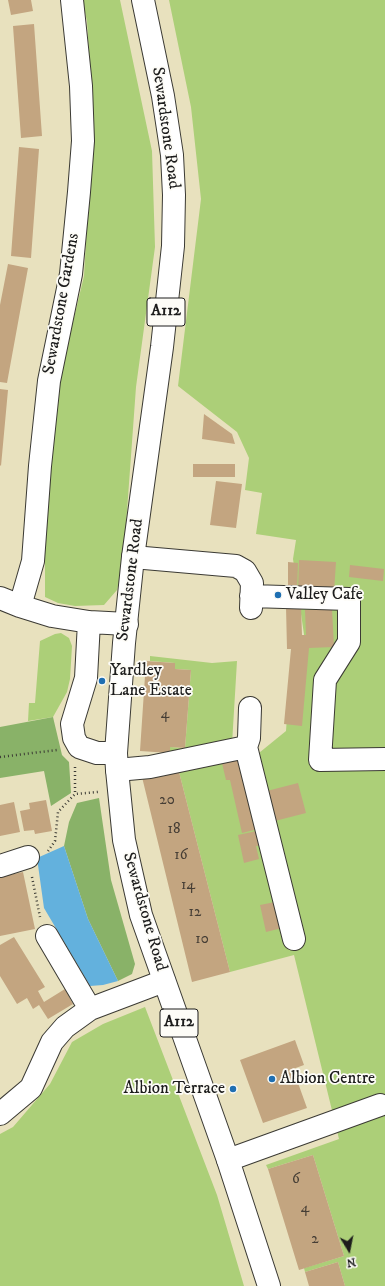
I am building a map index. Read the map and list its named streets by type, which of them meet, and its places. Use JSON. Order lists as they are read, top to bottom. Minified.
{"streets":{"main road":["Sewardstone Road","Sewardstone Gardens","A112"]},"places":["Valley Cafe","Yardley Lane Estate","Albion Centre","Albion Terrace"],"house_numbers":["4","20","18","16","14","12","10","6","4","2"],"north":"bottom"}
